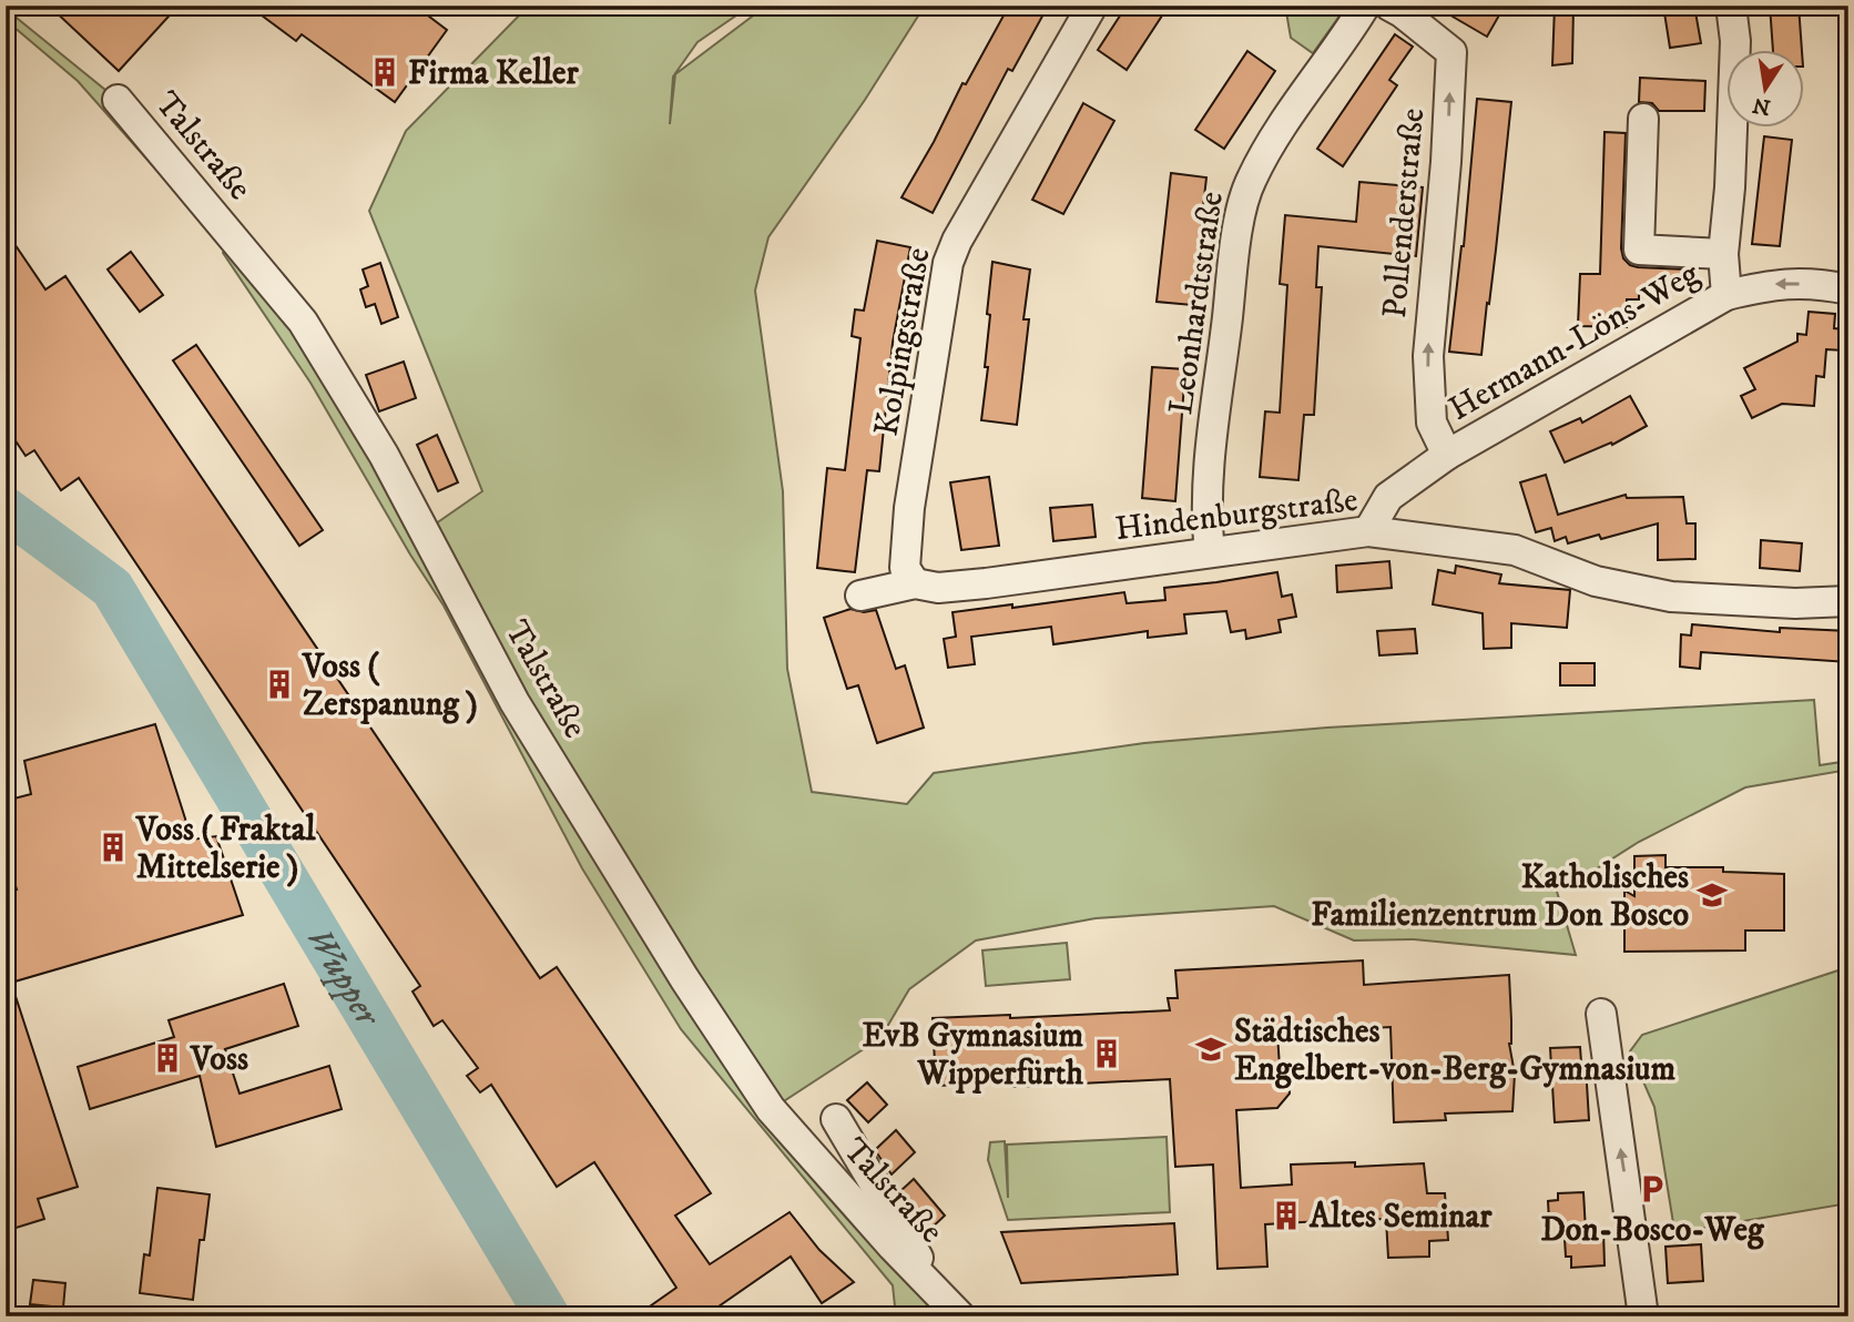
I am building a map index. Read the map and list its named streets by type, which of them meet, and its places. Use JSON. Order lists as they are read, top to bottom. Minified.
{"streets":{"street":["Talstraße","Pollenderstraße","Leonhardtstraße","Hermann-Löns-Weg","Kolpingstraße","Hindenburgstraße"]},"crossings":[["Pollenderstraße","Hermann-Löns-Weg"],["Leonhardtstraße","Hindenburgstraße"],["Hermann-Löns-Weg","Hindenburgstraße"],["Kolpingstraße","Hindenburgstraße"]],"one_way":["Pollenderstraße"],"water":["Wupper"],"places":{"building":["Firma Keller","Voss ( Zerspanung )","Voss ( Fraktal Mittelserie )","EvB Gymnasium Wipperfürth","Voss","Altes Seminar"],"school or university":["Katholisches Familienzentrum Don Bosco","Städtisches Engelbert-von-Berg-Gymnasium"],"parking":["Don-Bosco-Weg"]},"north":"bottom"}
